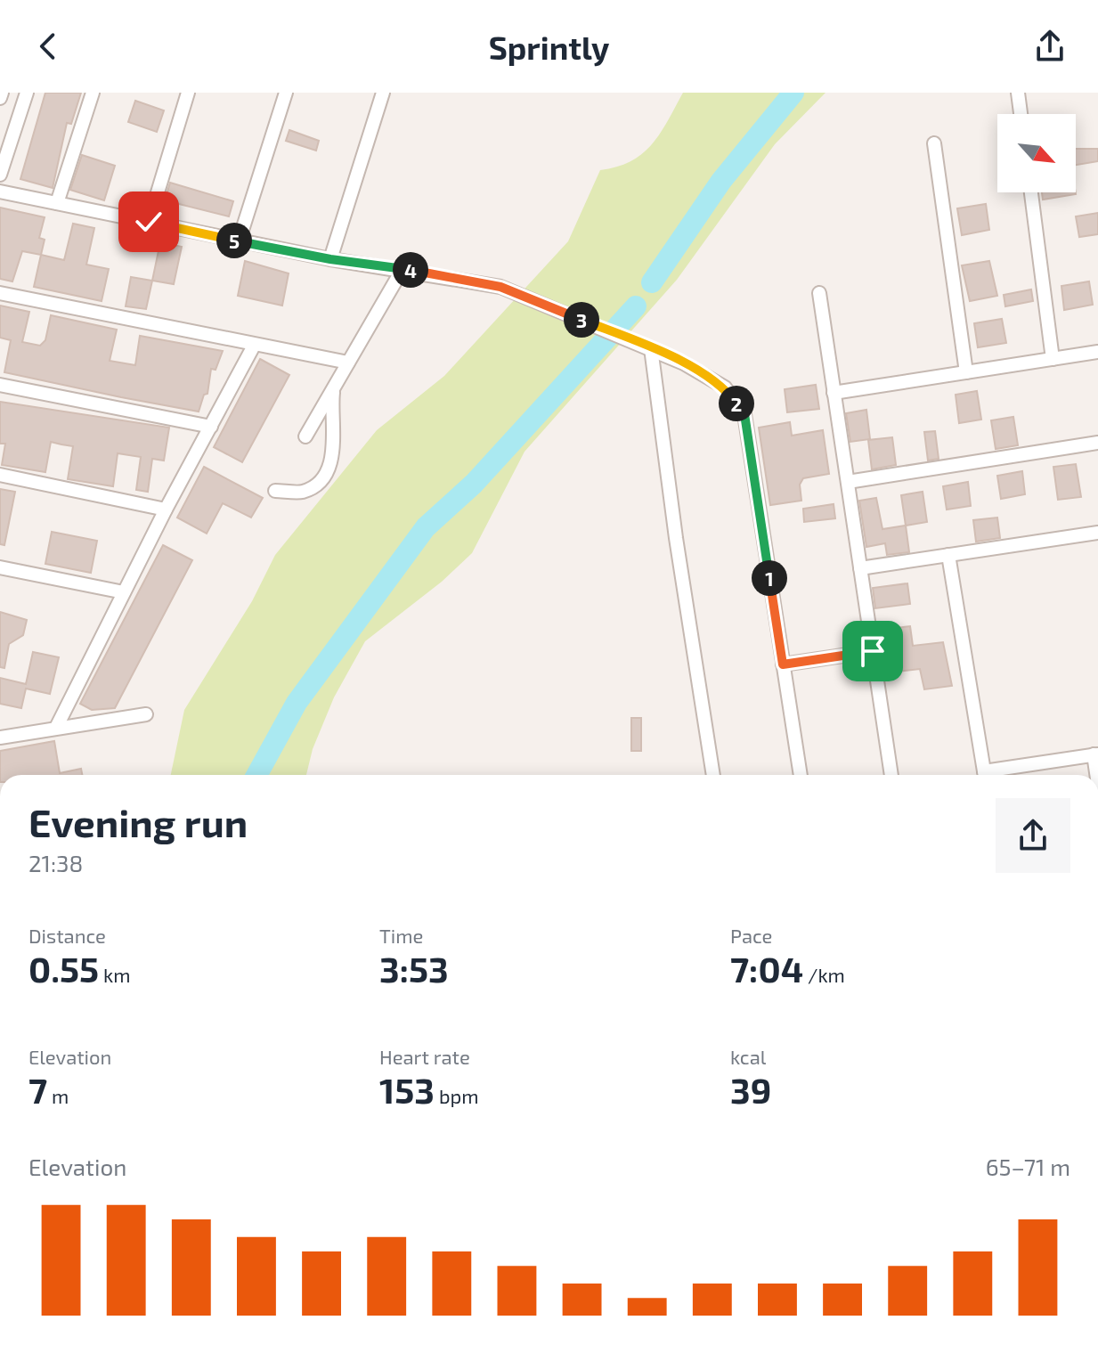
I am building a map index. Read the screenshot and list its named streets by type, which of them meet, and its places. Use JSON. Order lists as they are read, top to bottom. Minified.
{"north":"bottom right","page":{"header":"Sprintly","pins":["5","4","3","2","1"],"heading":["Evening run","21:38"],"stats":[["Distance","0.55 km"],["Time","3:53"],["Pace","7:04 /km"],["Elevation","7 m"],["Heart rate","153 bpm"],["kcal","39"]],"chart":["Elevation","65–71 m"]}}
